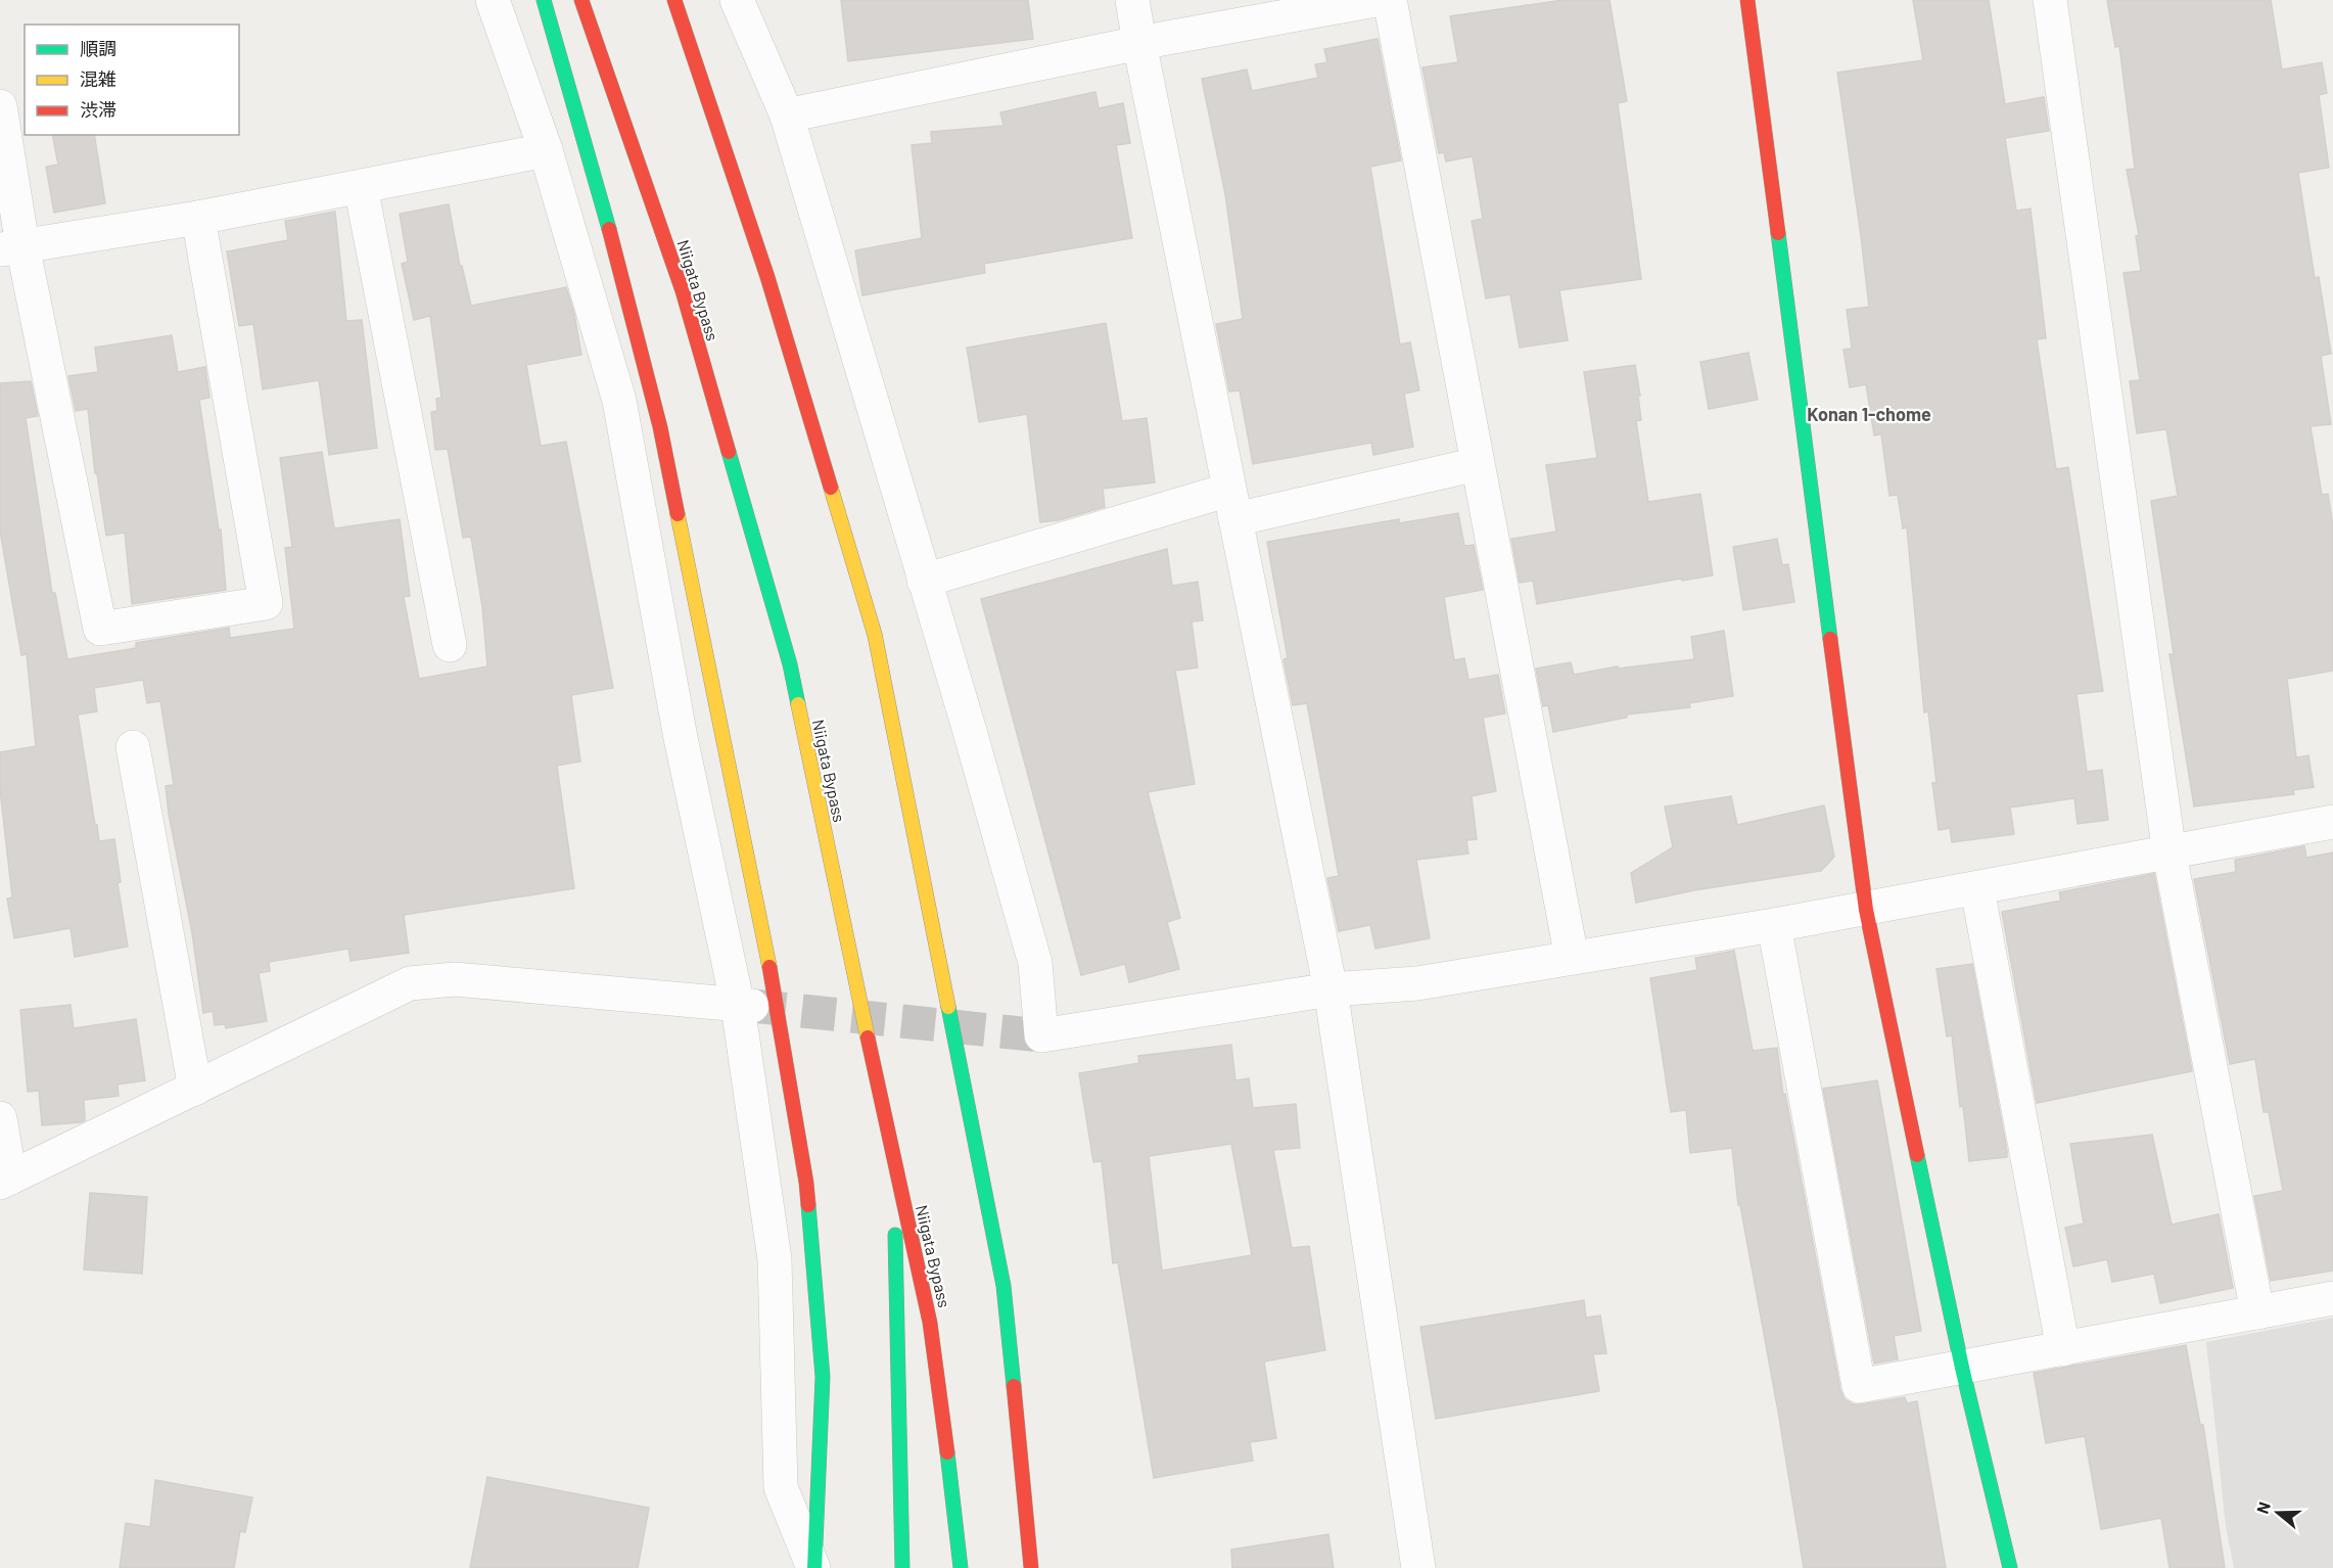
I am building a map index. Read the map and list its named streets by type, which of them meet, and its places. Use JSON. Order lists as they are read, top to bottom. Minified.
{"streets":{"main road":["Niigata Bypass"]},"districts":["Konan 1-chome"],"legend":["順調","混雑","渋滞"],"north":"left"}
